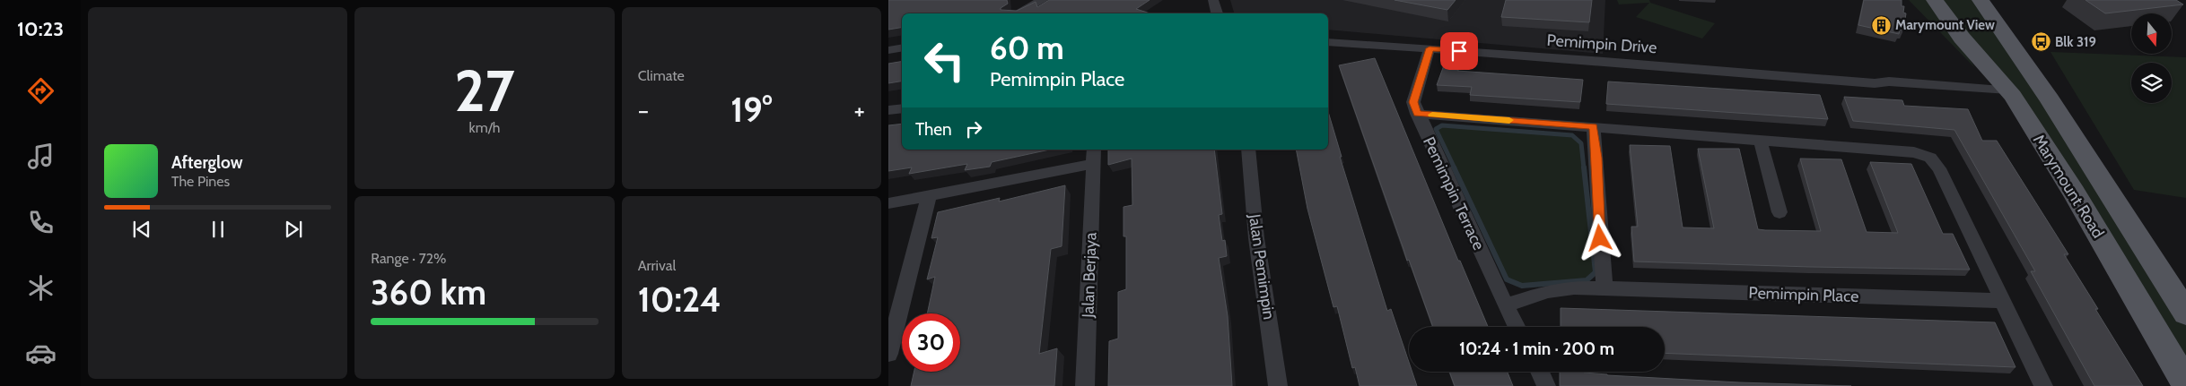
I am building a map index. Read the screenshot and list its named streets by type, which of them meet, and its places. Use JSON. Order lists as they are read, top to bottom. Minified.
{"streets":{"main road":["Marymount Road"],"street":["Pemimpin Drive","Pemimpin Terrace","Jalan Pemimpin","Jalan Berjaya","Pemimpin Place"]},"crossings":[["Pemimpin Drive","Marymount Road"],["Pemimpin Drive","Pemimpin Terrace"],["Pemimpin Terrace","Pemimpin Place"]],"places":{"building":["Marymount View"],"bus stop":["Blk 319"]},"north":"bottom","page":{"tabs":"10:23","tile":[["27","km/h"],"Climate",["Range · 72%","360 km"],["Arrival","10:24"]],"turn":["60 m","Pemimpin Place"],"heat":["−","19°","+"],"then":"Then","song":["Afterglow","The Pines"],"limit":"30","trip":"10:24 · 1 min · 200 m"}}
